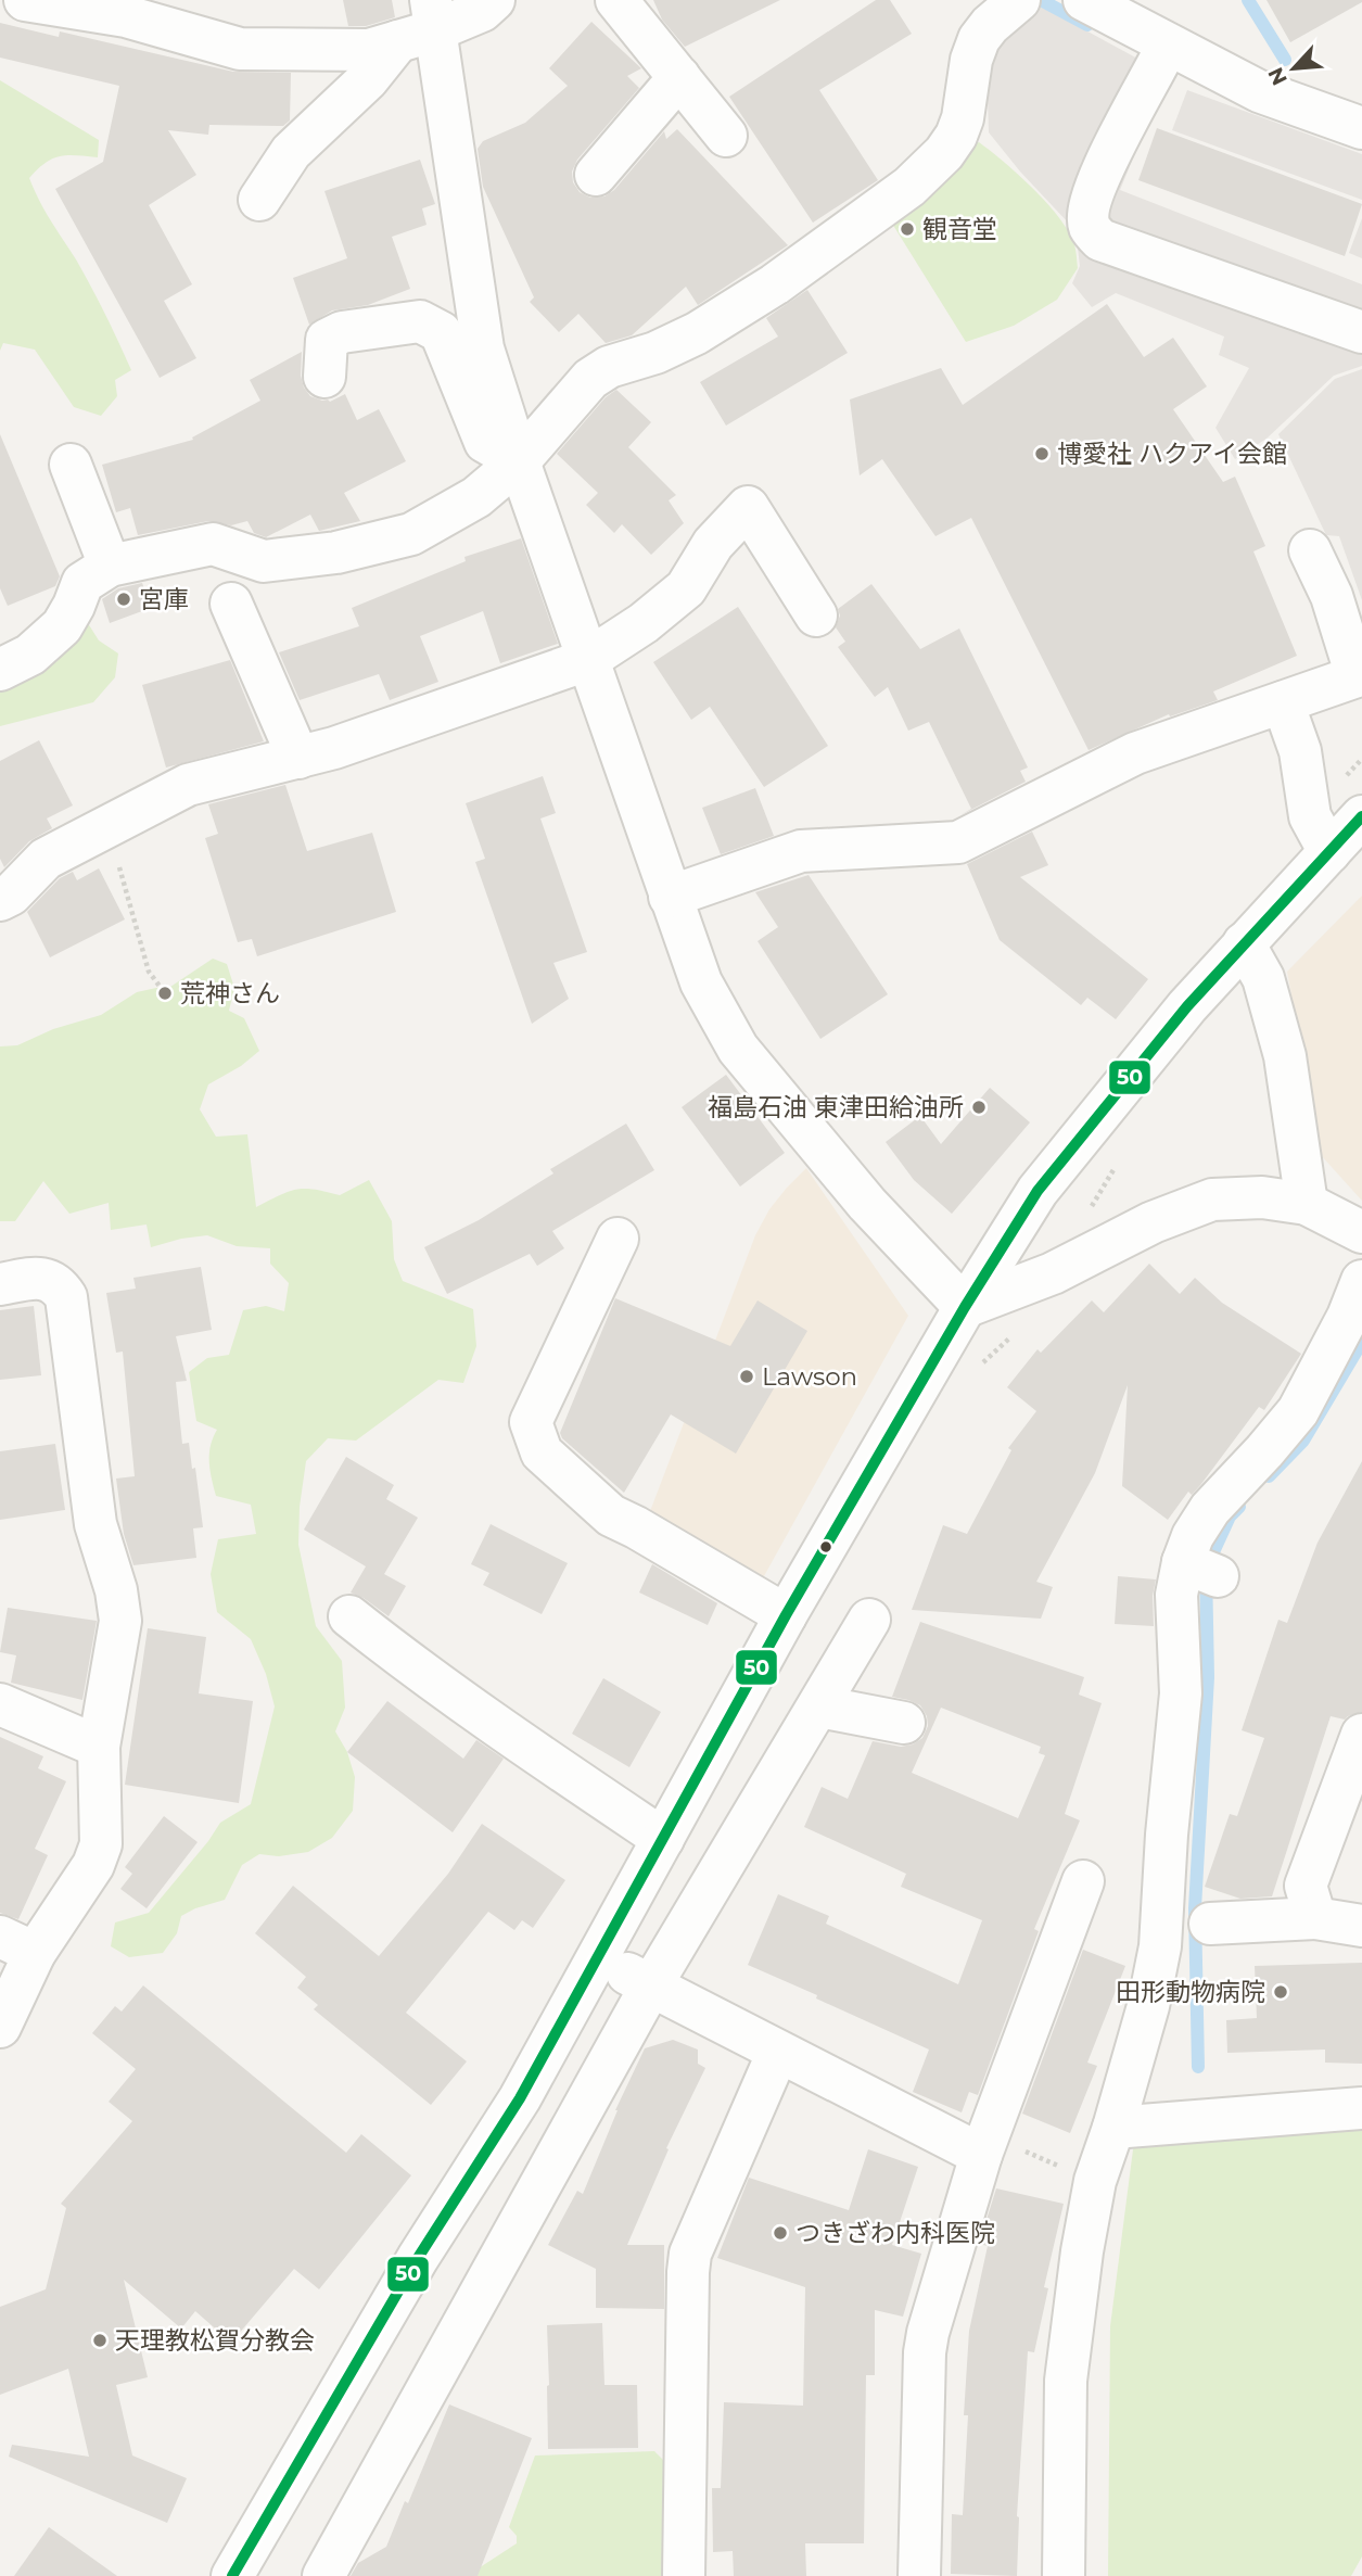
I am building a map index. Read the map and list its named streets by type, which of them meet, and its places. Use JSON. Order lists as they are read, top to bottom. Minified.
{"places":["観音堂","博愛社 ハクアイ会館","宮庫","荒神さん","福島石油 東津田給油所","Lawson","田形動物病院","つきざわ内科医院","天理教松賀分教会"],"lines":["transit line 50"],"north":"bottom left"}
